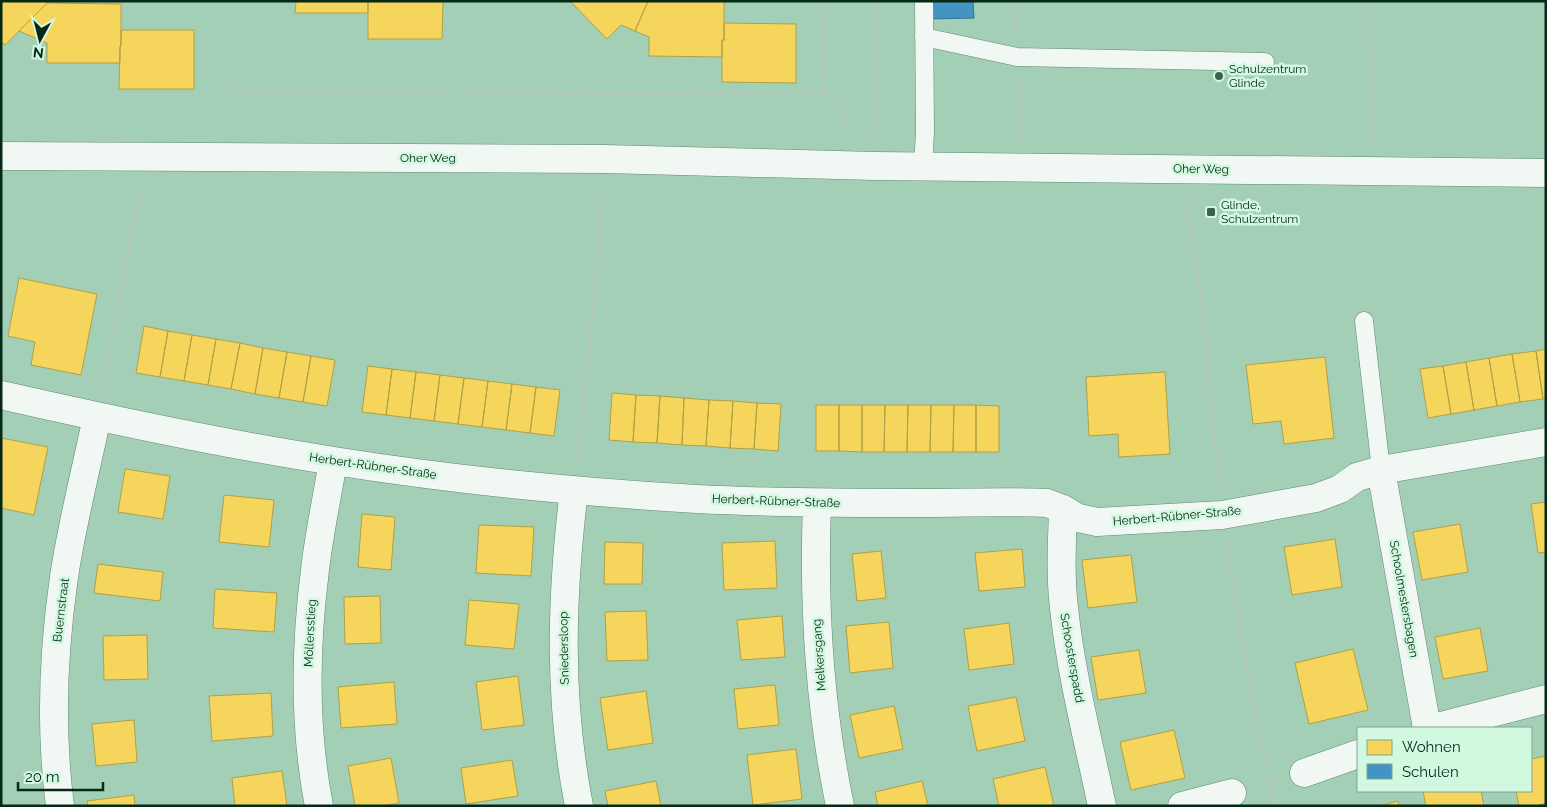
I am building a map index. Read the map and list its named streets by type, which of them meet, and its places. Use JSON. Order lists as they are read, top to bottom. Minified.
{"streets":{"street":["Oher Weg","Herbert-Rübner-Straße","Schoolmestersbagen","Buernstraat","Möllersstieg","Sniedersloop","Melkersgang","Schoosterspadd"]},"crossings":[["Herbert-Rübner-Straße","Schoolmestersbagen"],["Herbert-Rübner-Straße","Buernstraat"],["Herbert-Rübner-Straße","Möllersstieg"],["Herbert-Rübner-Straße","Sniedersloop"],["Herbert-Rübner-Straße","Melkersgang"],["Herbert-Rübner-Straße","Schoosterspadd"]],"places":{"other":["Schulzentrum Glinde"],"transit":["Glinde, Schulzentrum"]},"legend":["Wohnen","Schulen"],"scale_bar":"20 m","north":"bottom"}
